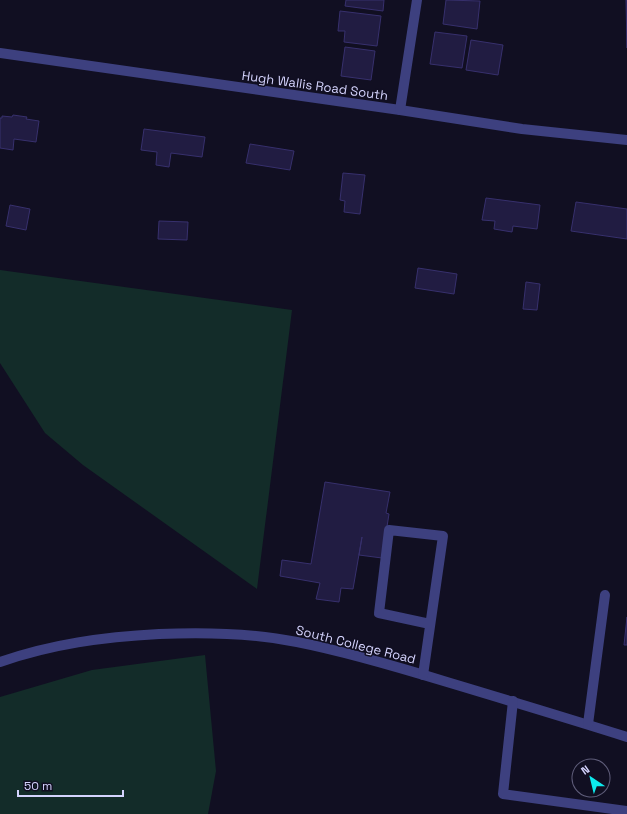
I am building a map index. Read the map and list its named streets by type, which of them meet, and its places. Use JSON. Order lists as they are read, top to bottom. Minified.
{"streets":{"street":["Hugh Wallis Road South","South College Road"]},"scale_bar":"50 m","north":"top left"}
